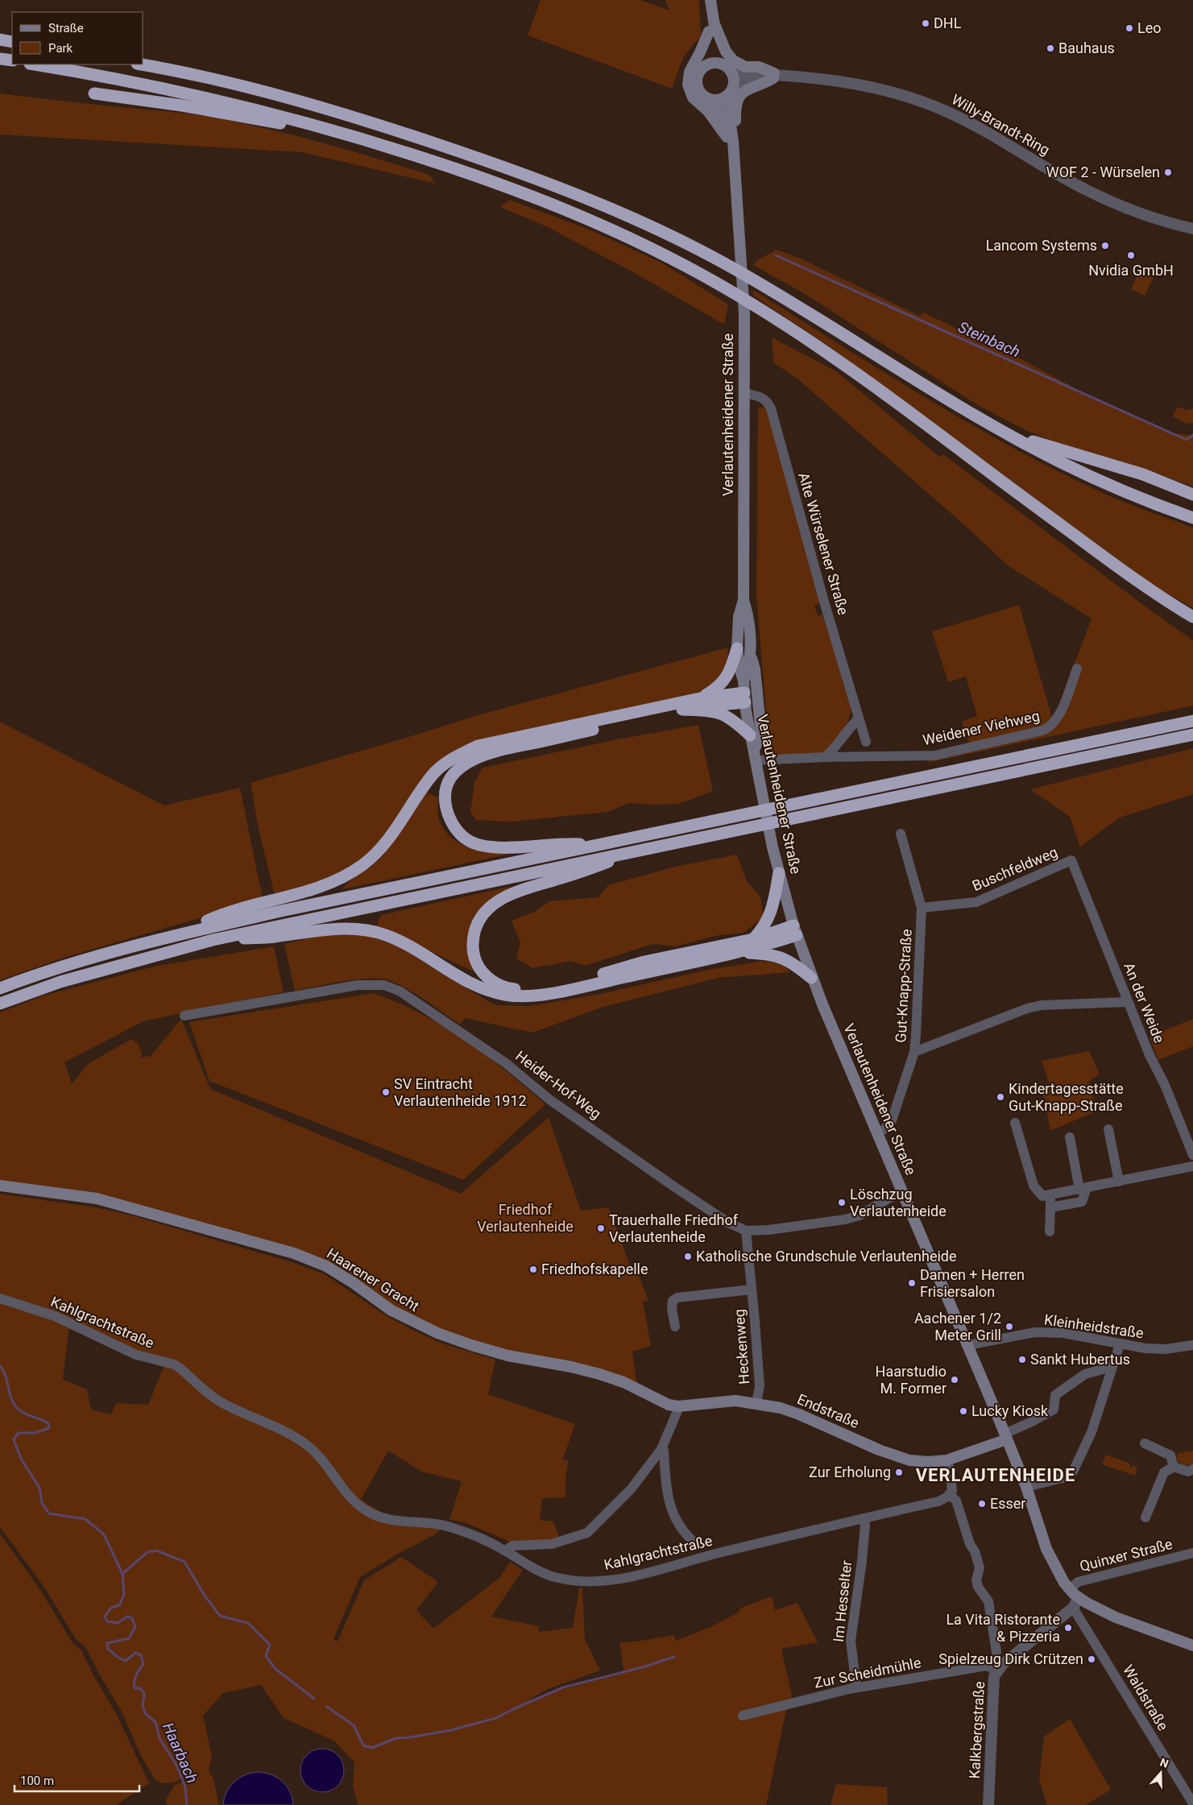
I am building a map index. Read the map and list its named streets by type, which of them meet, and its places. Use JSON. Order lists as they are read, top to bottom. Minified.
{"streets":{"main road":["Verlautenheidener Straße","Haarener Gracht","Endstraße"],"street":["Willy-Brandt-Ring","Alte Würselener Straße","Weidener Viehweg","Buschfeldweg","Gut-Knapp-Straße","An der Weide","Heider-Hof-Weg","Kahlgrachtstraße","Kleinheidstraße","Heckenweg","Quinxer Straße","Im Hesselter","Zur Scheidmühle","Waldstraße","Kalkbergstraße"]},"crossings":[["Verlautenheidener Straße","Alte Würselener Straße"],["Verlautenheidener Straße","Weidener Viehweg"],["Verlautenheidener Straße","Gut-Knapp-Straße"],["Verlautenheidener Straße","Heider-Hof-Weg"],["Verlautenheidener Straße","Kleinheidstraße"],["Verlautenheidener Straße","Endstraße"],["Verlautenheidener Straße","Quinxer Straße"],["Verlautenheidener Straße","Waldstraße"],["Verlautenheidener Straße","Kalkbergstraße"],["Buschfeldweg","Gut-Knapp-Straße"],["Buschfeldweg","An der Weide"],["Heider-Hof-Weg","Heckenweg"],["Haarener Gracht","Endstraße"],["Kahlgrachtstraße","Im Hesselter"],["Heckenweg","Endstraße"],["Im Hesselter","Zur Scheidmühle"],["Zur Scheidmühle","Kalkbergstraße"],["Waldstraße","Kalkbergstraße"]],"districts":["VERLAUTENHEIDE"],"water":["Steinbach","Haarbach"],"parks":["Friedhof Verlautenheide"],"places":["DHL","Leo","Bauhaus","WOF 2 - Würselen","Lancom Systems","Nvidia GmbH","SV Eintracht Verlautenheide 1912","Kindertagesstätte Gut-Knapp-Straße","Löschzug Verlautenheide","Trauerhalle Friedhof Verlautenheide","Katholische Grundschule Verlautenheide","Friedhofskapelle","Damen + Herren Frisiersalon","Aachener 1/2 Meter Grill","Sankt Hubertus","Haarstudio M. Former","Lucky Kiosk","Zur Erholung","Esser","La Vita Ristorante & Pizzeria","Spielzeug Dirk Crützen"],"legend":["Straße","Park"],"scale_bar":"100 m","north":"top"}
